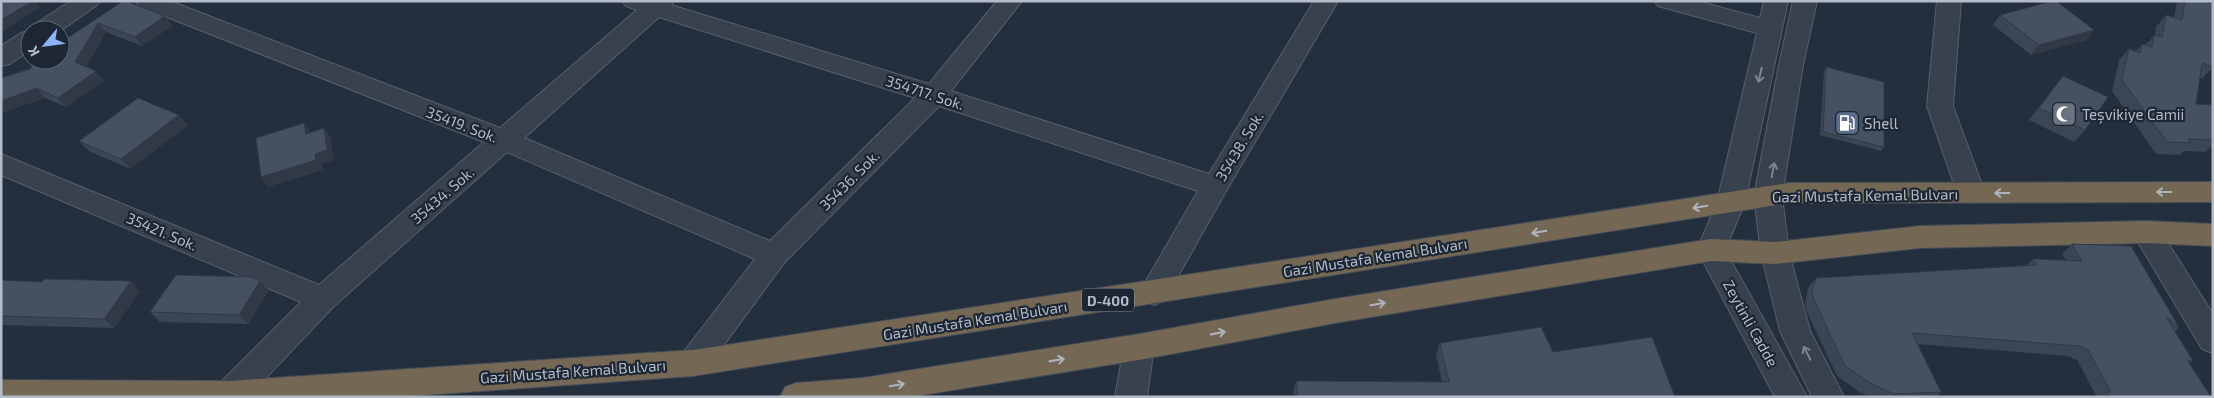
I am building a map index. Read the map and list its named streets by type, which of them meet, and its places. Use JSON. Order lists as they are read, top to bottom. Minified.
{"streets":{"highway":["Gazi Mustafa Kemal Bulvarı","D-400"],"street":["354717. Sok.","35419. Sok.","35438. Sok.","35436. Sok.","35434. Sok.","35421. Sok.","Zeytinli Cadde"]},"crossings":[["354717. Sok.","35438. Sok."],["354717. Sok.","35436. Sok."],["354717. Sok.","35434. Sok."],["35419. Sok.","35436. Sok."],["35419. Sok.","35434. Sok."],["35438. Sok.","Gazi Mustafa Kemal Bulvarı"],["35436. Sok.","Gazi Mustafa Kemal Bulvarı"],["35434. Sok.","Gazi Mustafa Kemal Bulvarı"],["35434. Sok.","35421. Sok."]],"places":{"mosque":["Teşvikiye Camii"],"fuel station":["Shell"]},"north":"bottom left"}
